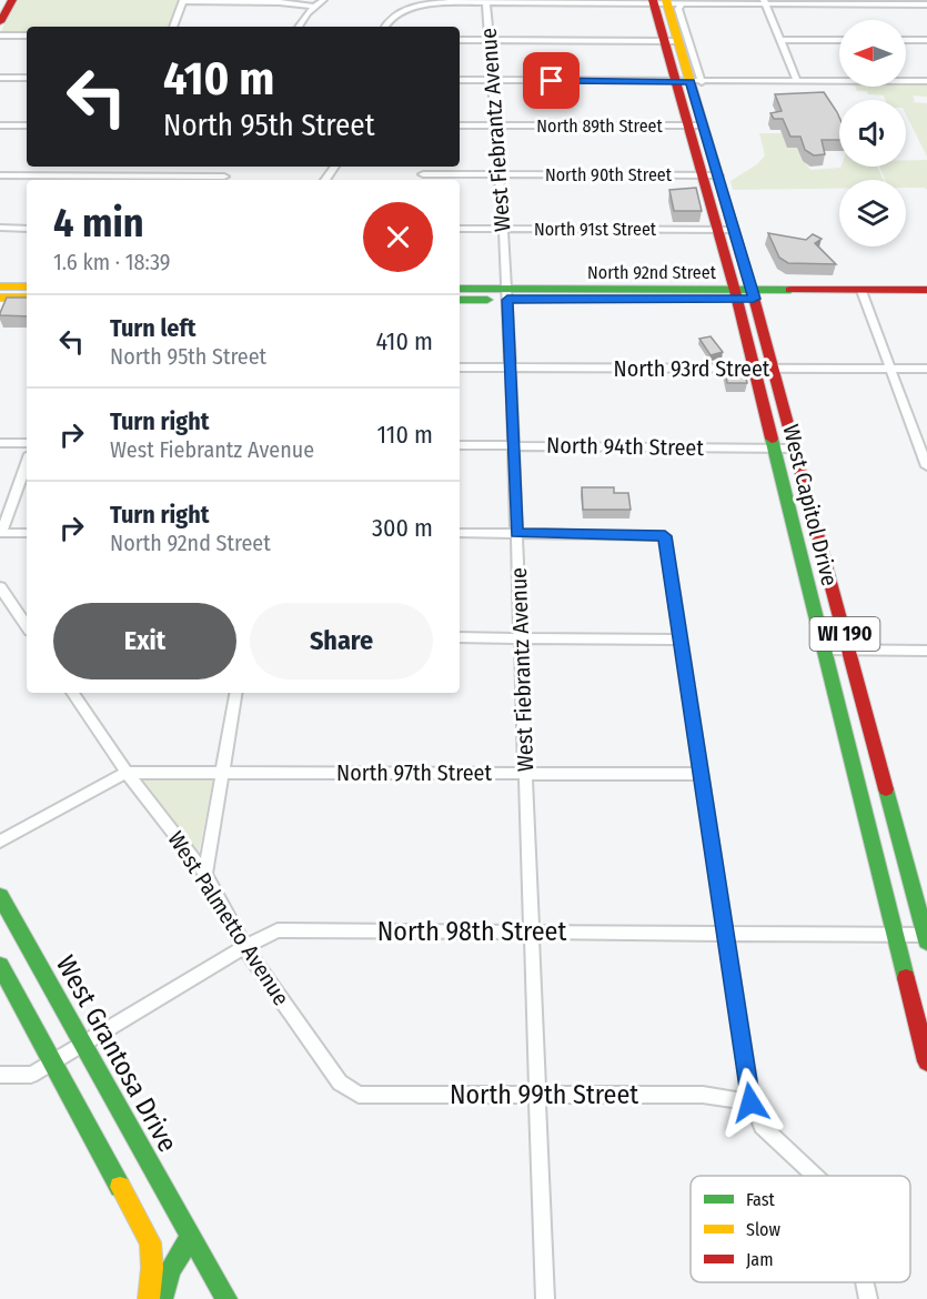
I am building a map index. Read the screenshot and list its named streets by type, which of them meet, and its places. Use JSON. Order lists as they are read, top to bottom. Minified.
{"streets":{"main road":["North 92nd Street","West Capitol Drive","WI 190","West Grantosa Drive"],"street":["North 89th Street","West Fiebrantz Avenue","North 90th Street","North 91st Street","North 93rd Street","North 94th Street","North 97th Street","West Palmetto Avenue","North 98th Street","North 99th Street"]},"crossings":[["North 89th Street","West Fiebrantz Avenue"],["North 89th Street","West Capitol Drive"],["West Fiebrantz Avenue","North 90th Street"],["West Fiebrantz Avenue","North 91st Street"],["West Fiebrantz Avenue","North 92nd Street"],["West Fiebrantz Avenue","North 93rd Street"],["West Fiebrantz Avenue","North 94th Street"],["West Fiebrantz Avenue","North 97th Street"],["West Fiebrantz Avenue","North 98th Street"],["West Fiebrantz Avenue","North 99th Street"],["North 90th Street","West Capitol Drive"],["North 91st Street","West Capitol Drive"],["North 92nd Street","West Capitol Drive"],["North 93rd Street","West Capitol Drive"],["North 94th Street","West Capitol Drive"],["West Capitol Drive","North 98th Street"],["North 97th Street","West Palmetto Avenue"],["West Palmetto Avenue","North 98th Street"],["West Palmetto Avenue","North 99th Street"],["North 98th Street","West Grantosa Drive"]],"legend":["Fast","Slow","Jam"],"north":"left","page":{"turn":["410 m","North 95th Street"],"heading":["4 min","1.6 km · 18:39"],"list":[{"name":"Turn left","note":"North 95th Street","value":"410 m"},{"name":"Turn right","note":"West Fiebrantz Avenue","value":"110 m"},{"name":"Turn right","note":"North 92nd Street","value":"300 m"}],"buttons":["Exit","Share"]}}
